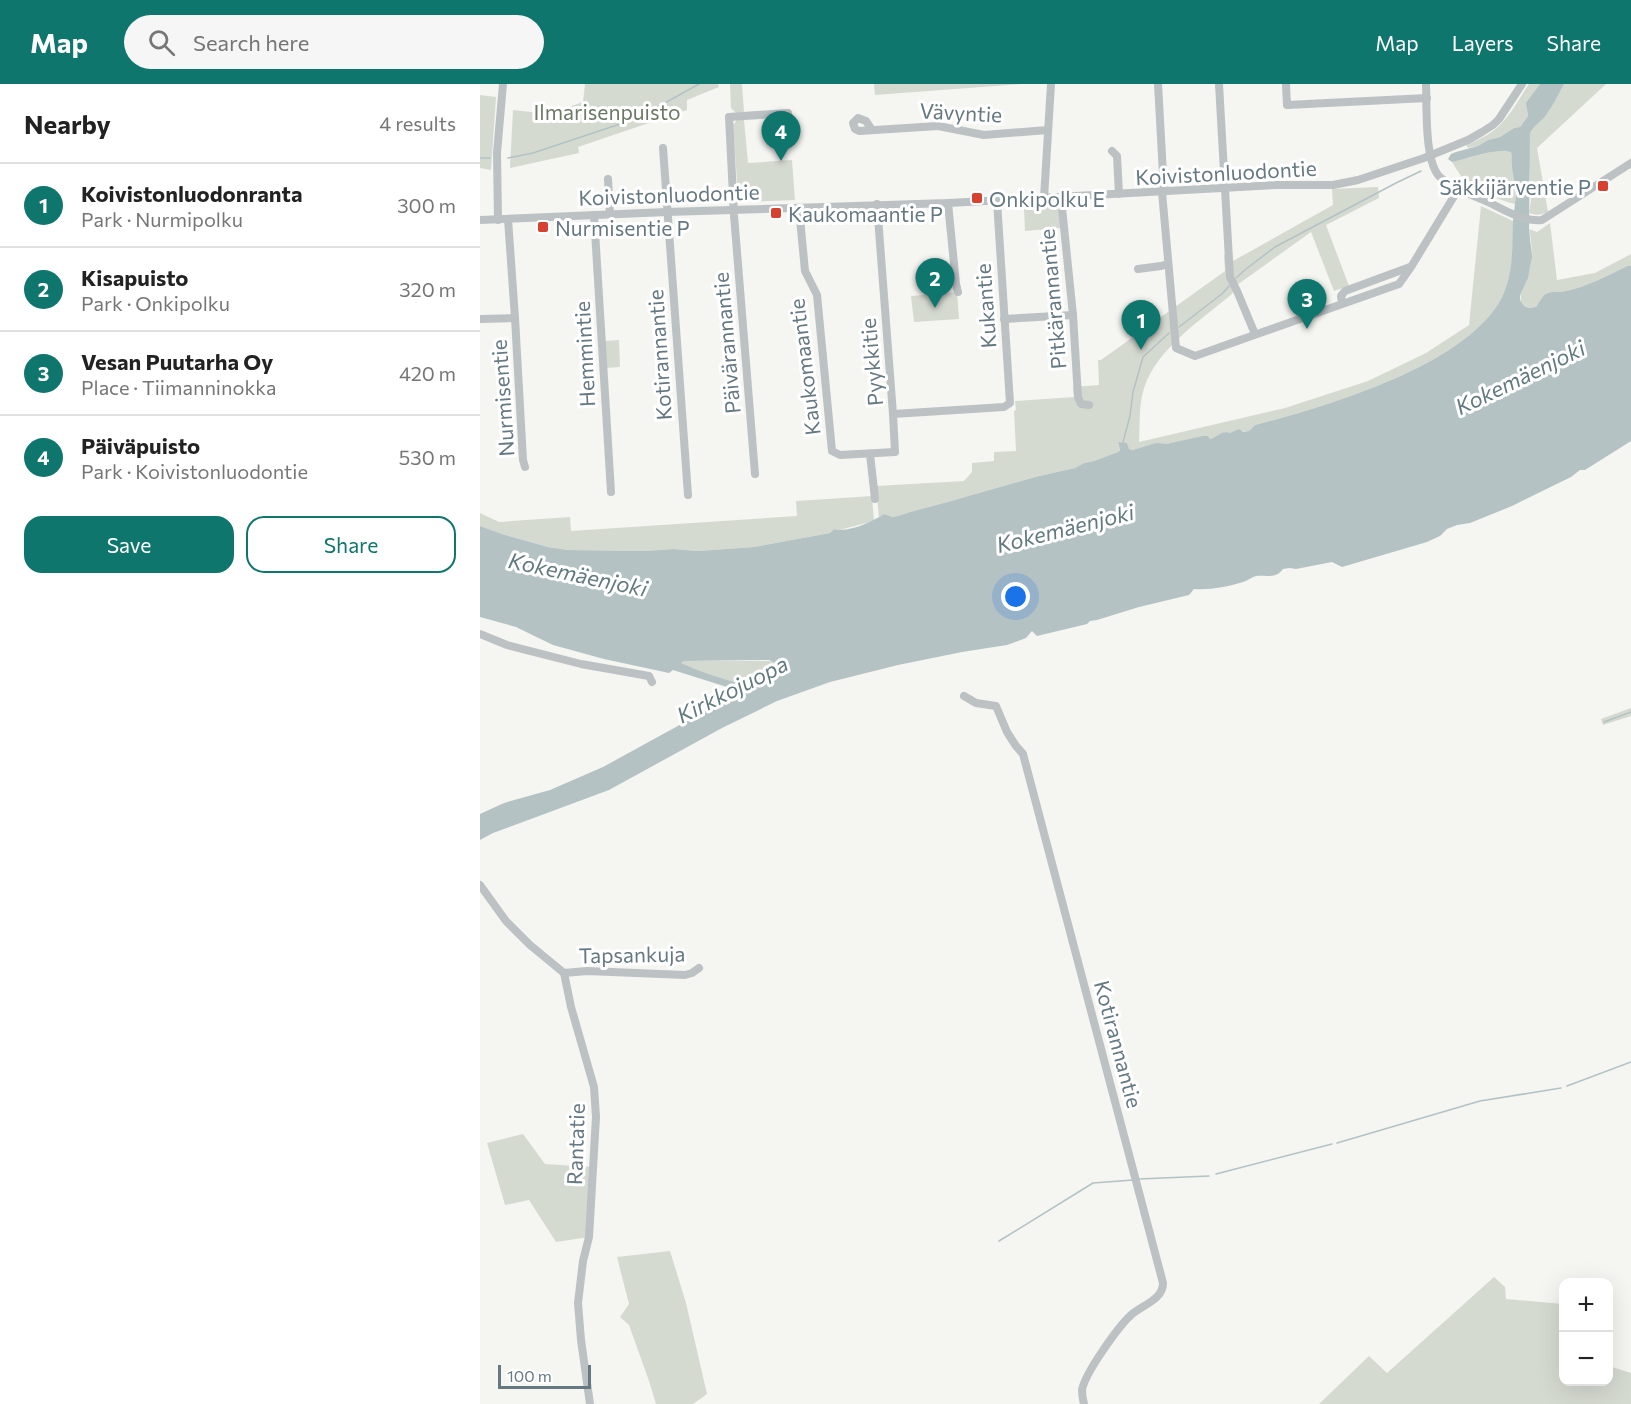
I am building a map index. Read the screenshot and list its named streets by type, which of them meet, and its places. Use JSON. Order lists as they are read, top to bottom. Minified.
{"streets":{"street":["Vävyntie","Koivistonluodontie","Pitkärannantie","Kukantie","Päivärannantie","Hemmintie","Kotirannantie","Pyykkitie","Kaukomaantie","Nurmisentie","Tapsankuja","Rantatie"]},"crossings":[["Koivistonluodontie","Pitkärannantie"],["Koivistonluodontie","Kukantie"],["Koivistonluodontie","Päivärannantie"],["Koivistonluodontie","Hemmintie"],["Koivistonluodontie","Kotirannantie"],["Koivistonluodontie","Pyykkitie"],["Koivistonluodontie","Kaukomaantie"],["Koivistonluodontie","Nurmisentie"],["Kukantie","Pyykkitie"],["Pyykkitie","Kaukomaantie"],["Tapsankuja","Rantatie"]],"water":["Kokemäenjoki","Kirkkojuopa"],"parks":["Ilmarisenpuisto"],"places":{"transit":["Säkkijärventie P","Onkipolku E","Kaukomaantie P","Nurmisentie P"]},"scale_bar":"100 m","page":{"header":"Map","search":"Search here","nav":["Map","Layers","Share"],"heading":["Nearby","4 results"],"pins":["4","2","3","1"],"list":[{"mark":"1","name":"Koivistonluodonranta","note":"Park · Nurmipolku","value":"300 m"},{"mark":"2","name":"Kisapuisto","note":"Park · Onkipolku","value":"320 m"},{"mark":"3","name":"Vesan Puutarha Oy","note":"Place · Tiimanninokka","value":"420 m"},{"mark":"4","name":"Päiväpuisto","note":"Park · Koivistonluodontie","value":"530 m"}],"buttons":["Save","Share"],"map_buttons":["+","−"],"scale":"100 m"}}
